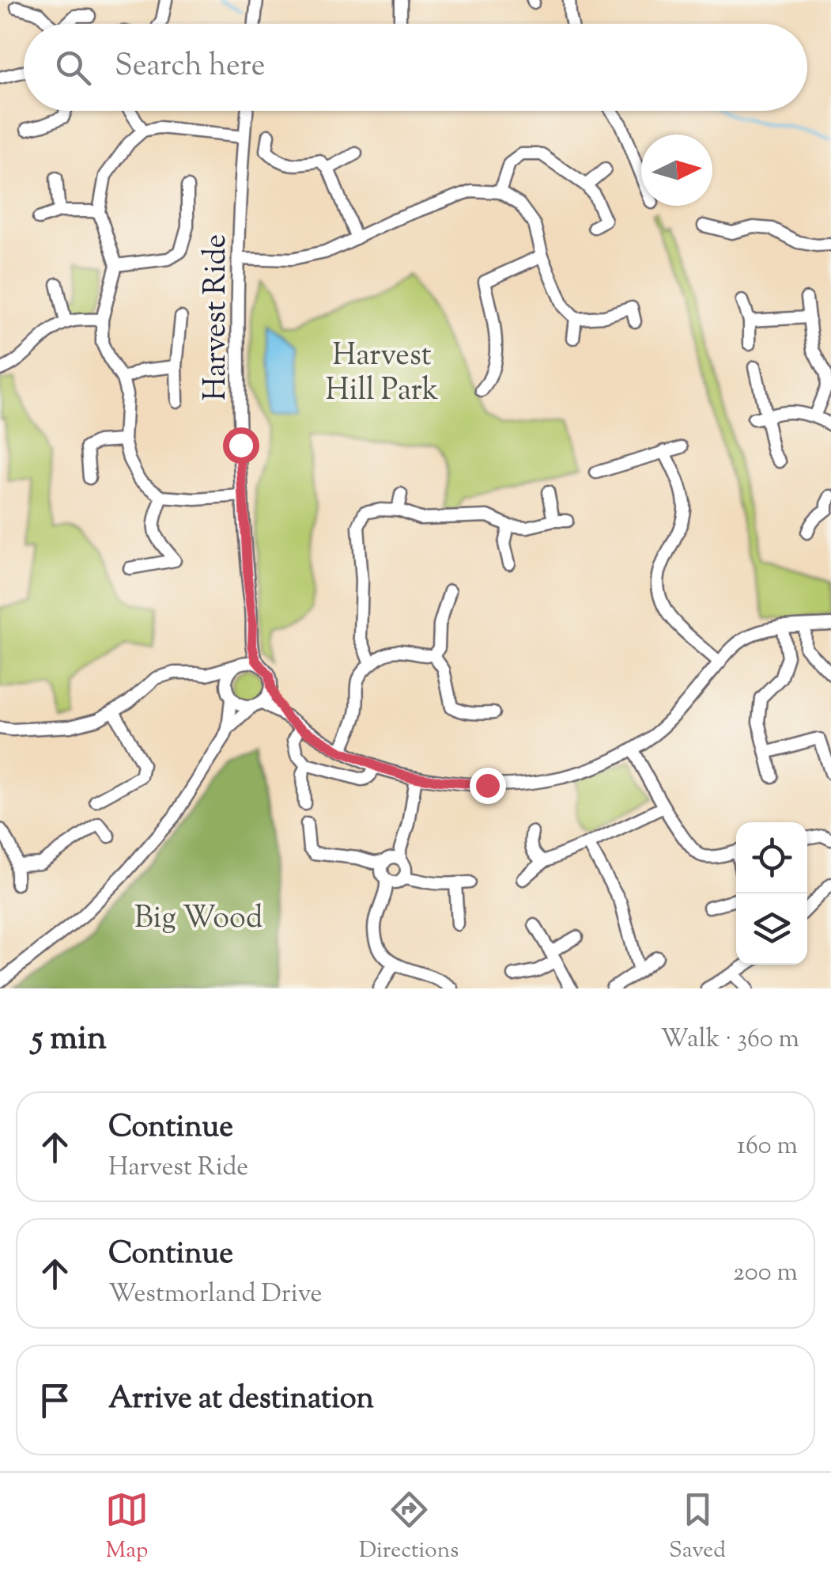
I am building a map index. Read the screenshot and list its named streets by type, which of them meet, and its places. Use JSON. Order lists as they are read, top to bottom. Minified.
{"streets":{"street":["Harvest Ride"]},"parks":["Harvest Hill Park","Big Wood"],"north":"right","page":{"search":"Search here","heading":["5 min","Walk · 360 m"],"list":[["Continue","Harvest Ride","160 m"],["Continue","Westmorland Drive","200 m"],"Arrive at destination"],"nav":["Map","Directions","Saved"]}}
